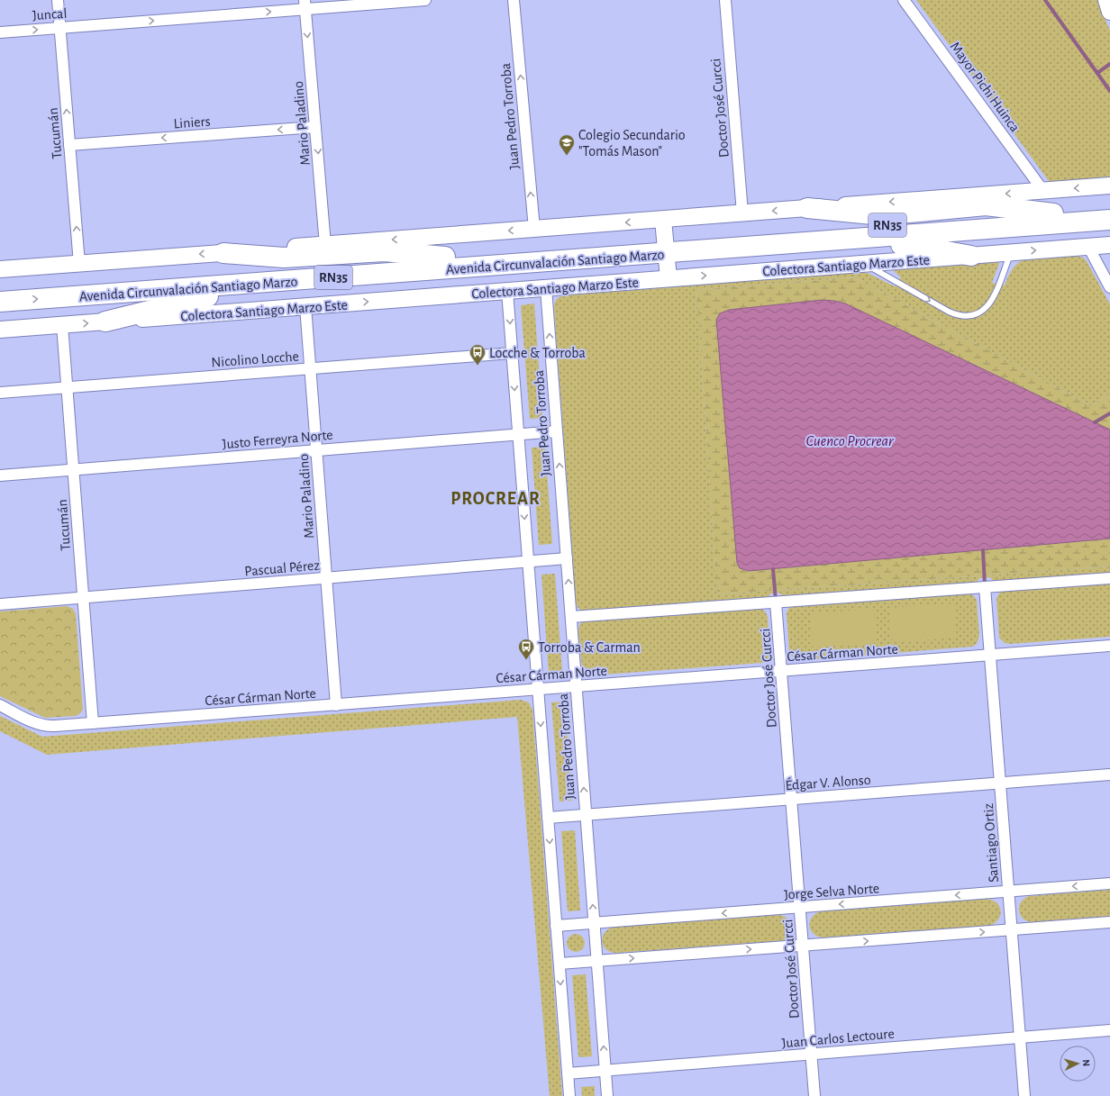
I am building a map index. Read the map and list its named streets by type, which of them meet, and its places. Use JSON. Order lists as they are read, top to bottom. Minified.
{"streets":{"highway":["RN35","Avenida Circunvalación Santiago Marzo"],"street":["Juncal","Mayor Pichi Huinca","Doctor José Curcci","Juan Pedro Torroba","Liniers","Mario Paladino","Tucumán","Colectora Santiago Marzo Este","Nicolino Locche","Justo Ferreyra Norte","Pascual Pérez","César Cárman Norte","Édgar V. Alonso","Santiago Ortiz","Jorge Selva Norte","Juan Carlos Lectoure"]},"crossings":[["Juncal","Mario Paladino"],["Juncal","Tucumán"],["Doctor José Curcci","César Cárman Norte"],["Doctor José Curcci","Édgar V. Alonso"],["Doctor José Curcci","Jorge Selva Norte"],["Doctor José Curcci","Juan Carlos Lectoure"],["Juan Pedro Torroba","Colectora Santiago Marzo Este"],["Juan Pedro Torroba","Nicolino Locche"],["Juan Pedro Torroba","Justo Ferreyra Norte"],["Juan Pedro Torroba","Pascual Pérez"],["Juan Pedro Torroba","César Cárman Norte"],["Juan Pedro Torroba","Édgar V. Alonso"],["Juan Pedro Torroba","Jorge Selva Norte"],["Juan Pedro Torroba","Juan Carlos Lectoure"],["Liniers","Mario Paladino"],["Liniers","Tucumán"],["Mario Paladino","Colectora Santiago Marzo Este"],["Mario Paladino","Nicolino Locche"],["Mario Paladino","Justo Ferreyra Norte"],["Mario Paladino","Pascual Pérez"],["Mario Paladino","César Cárman Norte"],["Tucumán","Colectora Santiago Marzo Este"],["Tucumán","Nicolino Locche"],["Tucumán","Justo Ferreyra Norte"],["Tucumán","Pascual Pérez"],["Tucumán","César Cárman Norte"],["César Cárman Norte","Santiago Ortiz"],["Édgar V. Alonso","Santiago Ortiz"],["Santiago Ortiz","Jorge Selva Norte"],["Santiago Ortiz","Juan Carlos Lectoure"]],"one_way":["Juncal","Liniers","Mario Paladino","Tucumán"],"districts":["PROCREAR"],"water":["Cuenco Procrear"],"places":{"school or university":["Colegio Secundario \"Tomás Mason\""],"bus stop":["Locche & Torroba","Torroba & Carman"]},"north":"right"}
